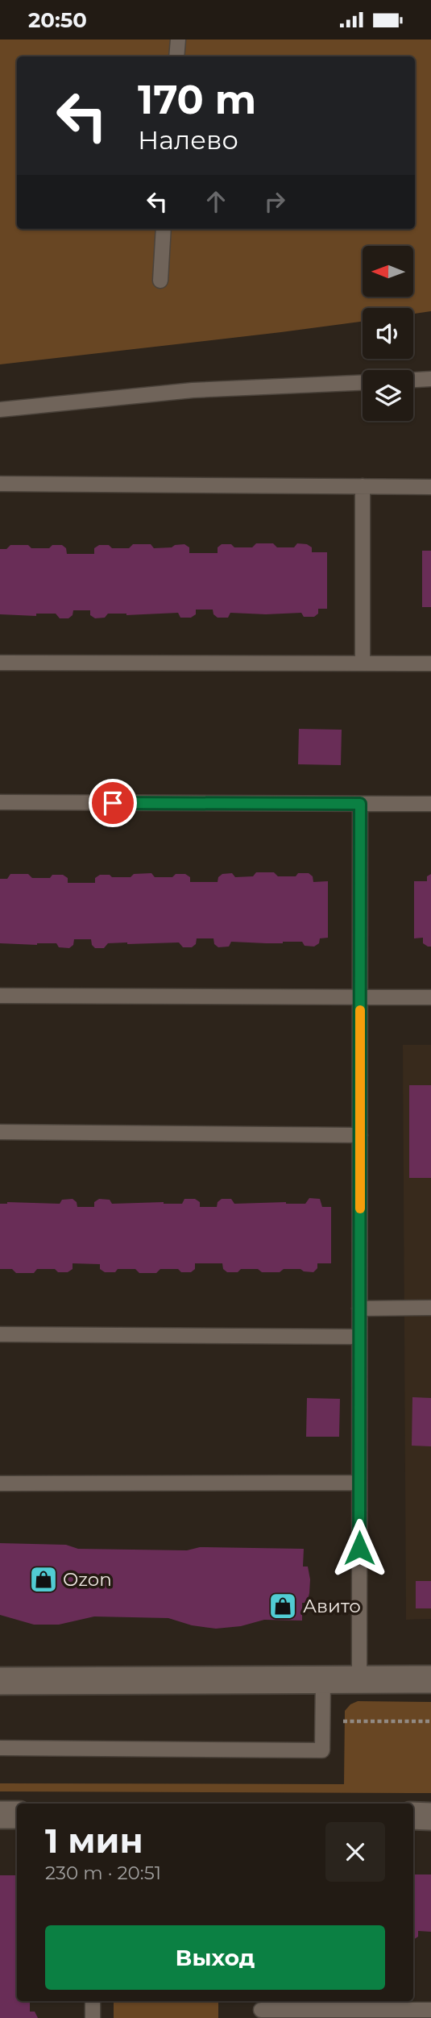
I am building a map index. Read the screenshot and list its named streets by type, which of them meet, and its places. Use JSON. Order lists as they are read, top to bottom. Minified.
{"places":{"shop":["Ozon","Авито"]},"north":"left","page":{"status":"20:50","turn":["170 m","Налево"],"heading":["1 мин","230 m · 20:51"],"buttons":"Выход"}}
